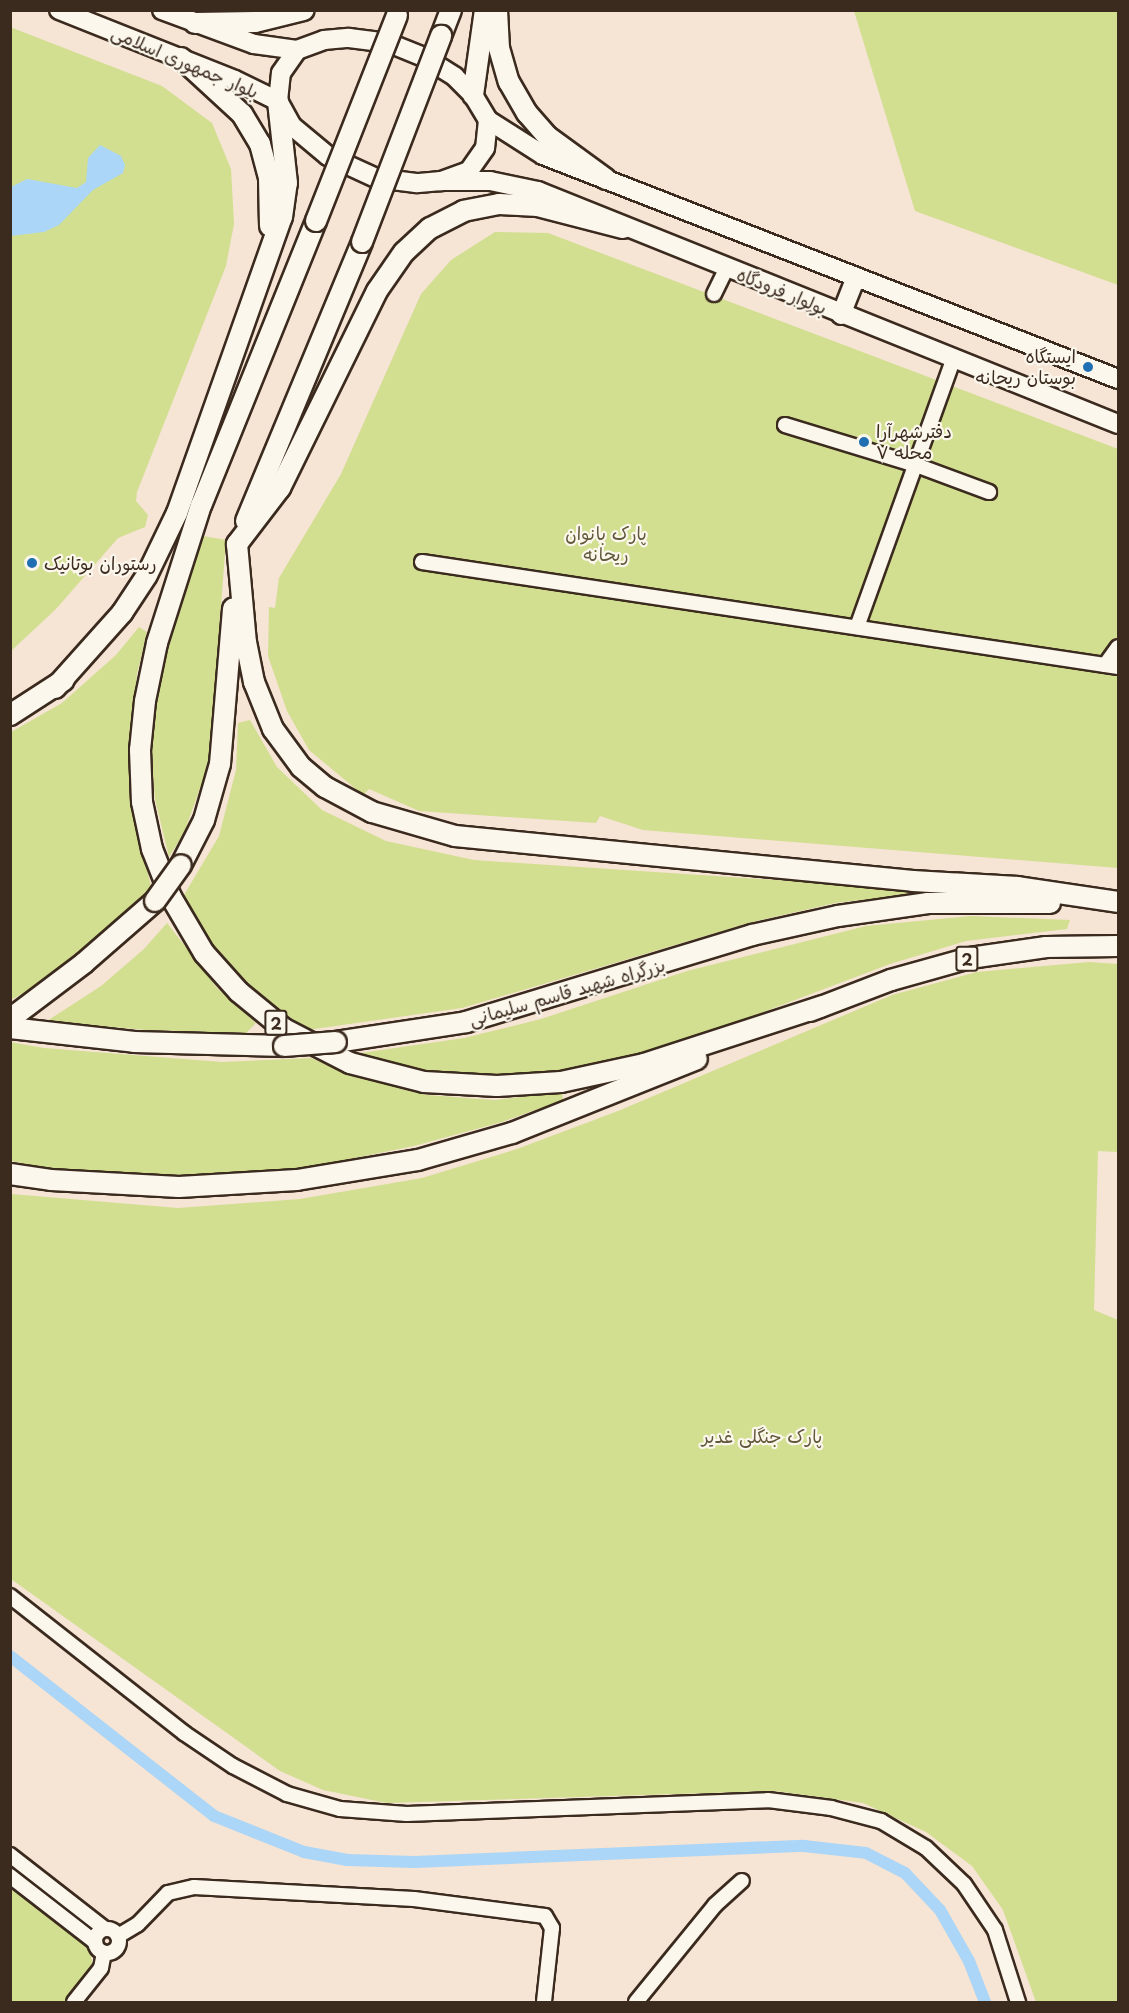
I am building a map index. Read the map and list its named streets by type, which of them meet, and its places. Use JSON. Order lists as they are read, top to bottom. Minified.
{"streets":{"highway":["2","بزرگراه شهید قاسم سلیمانی"],"main road":["بلوار جمهوری اسلامی","بولوار فرودگاه"]},"crossings":[["بلوار جمهوری اسلامی","بولوار فرودگاه"]],"parks":["پارک بانوان ریحانه","پارک جنگلی غدیر"],"places":["ایستگاه بوستان ریحانه","دفترشهرآرا محله ۷","رستوران بوتانیک"]}
